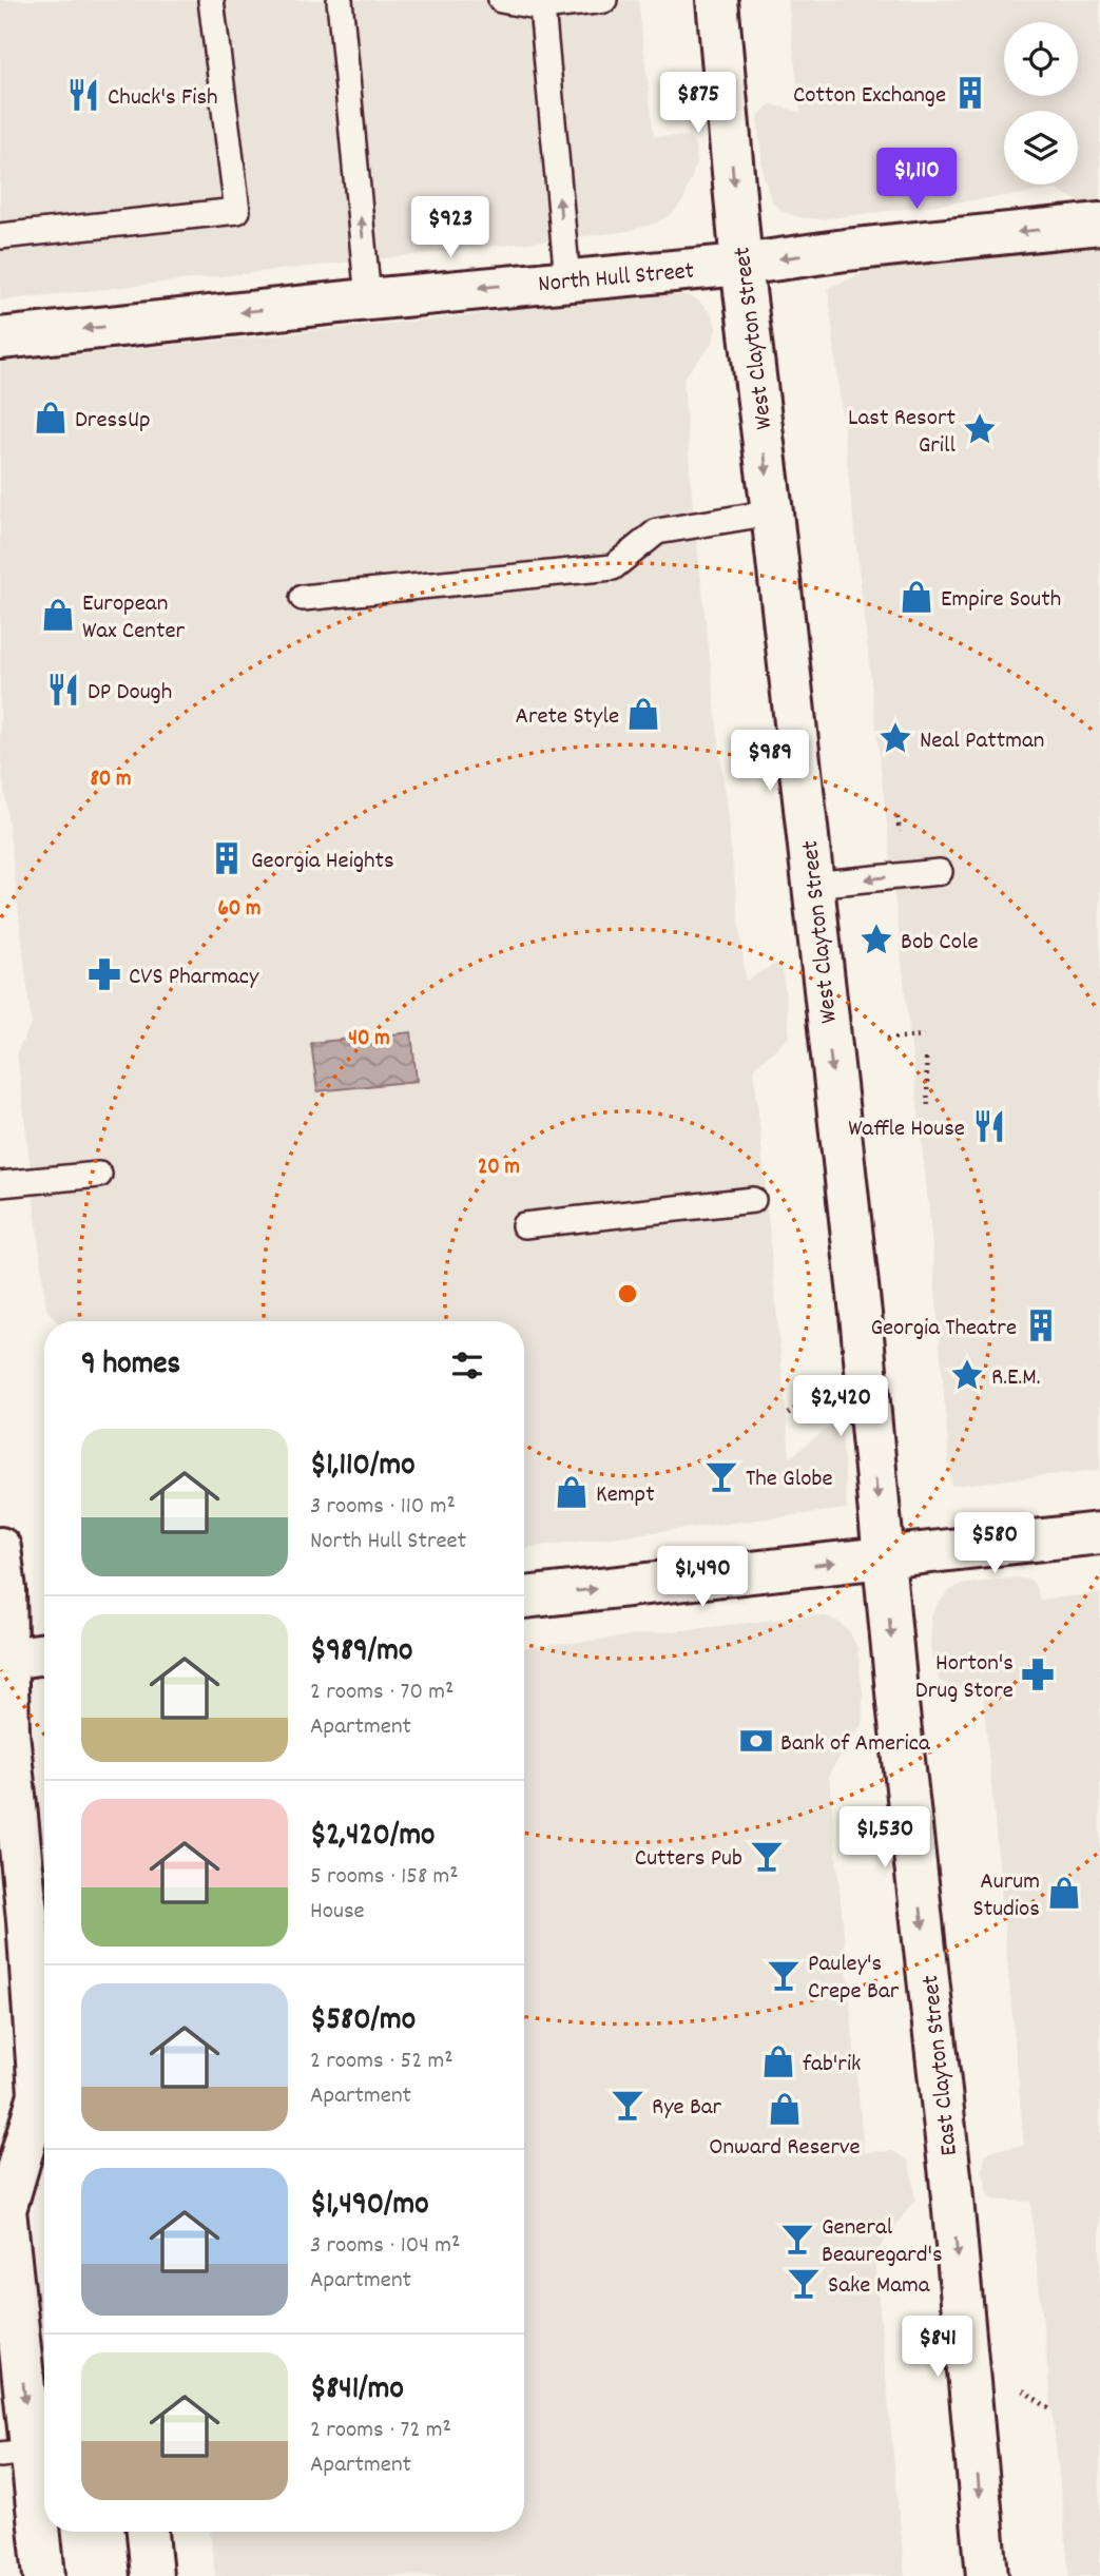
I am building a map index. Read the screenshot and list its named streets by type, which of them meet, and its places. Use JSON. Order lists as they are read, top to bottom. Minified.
{"streets":{"street":["North Hull Street","West Clayton Street","East Clayton Street"]},"crossings":[["North Hull Street","West Clayton Street"],["West Clayton Street","East Clayton Street"]],"one_way":["North Hull Street","West Clayton Street","East Clayton Street"],"places":{"building":["Cotton Exchange","Georgia Heights","Georgia Theatre"],"restaurant":["Chuck's Fish","DP Dough","Waffle House"],"shop":["DressUp","Empire South","European Wax Center","Arete Style","Kempt","Aurum Studios","fab'rik","Onward Reserve"],"place":["Last Resort Grill","Neal Pattman","Bob Cole","R.E.M."],"pharmacy":["CVS Pharmacy","Horton's Drug Store"],"bar":["The Globe","Cutters Pub","Pauley's Crepe Bar","Rye Bar","General Beauregard's","Sake Mama"],"bank":["Bank of America"]},"page":{"price":["$875","$1,110","$923","$989","$2,420","$580","$1,490","$1,530","$841"],"heading":"9 homes","list":[{"name":"$1,110/mo","note":"3 rooms · 110 m² · North Hull Street"},{"name":"$989/mo","note":"2 rooms · 70 m² · Apartment"},{"name":"$2,420/mo","note":"5 rooms · 158 m² · House"},{"name":"$580/mo","note":"2 rooms · 52 m² · Apartment"},{"name":"$1,490/mo","note":"3 rooms · 104 m² · Apartment"},{"name":"$841/mo","note":"2 rooms · 72 m² · Apartment"}]},"rings":["80 m","60 m","40 m","20 m"]}
